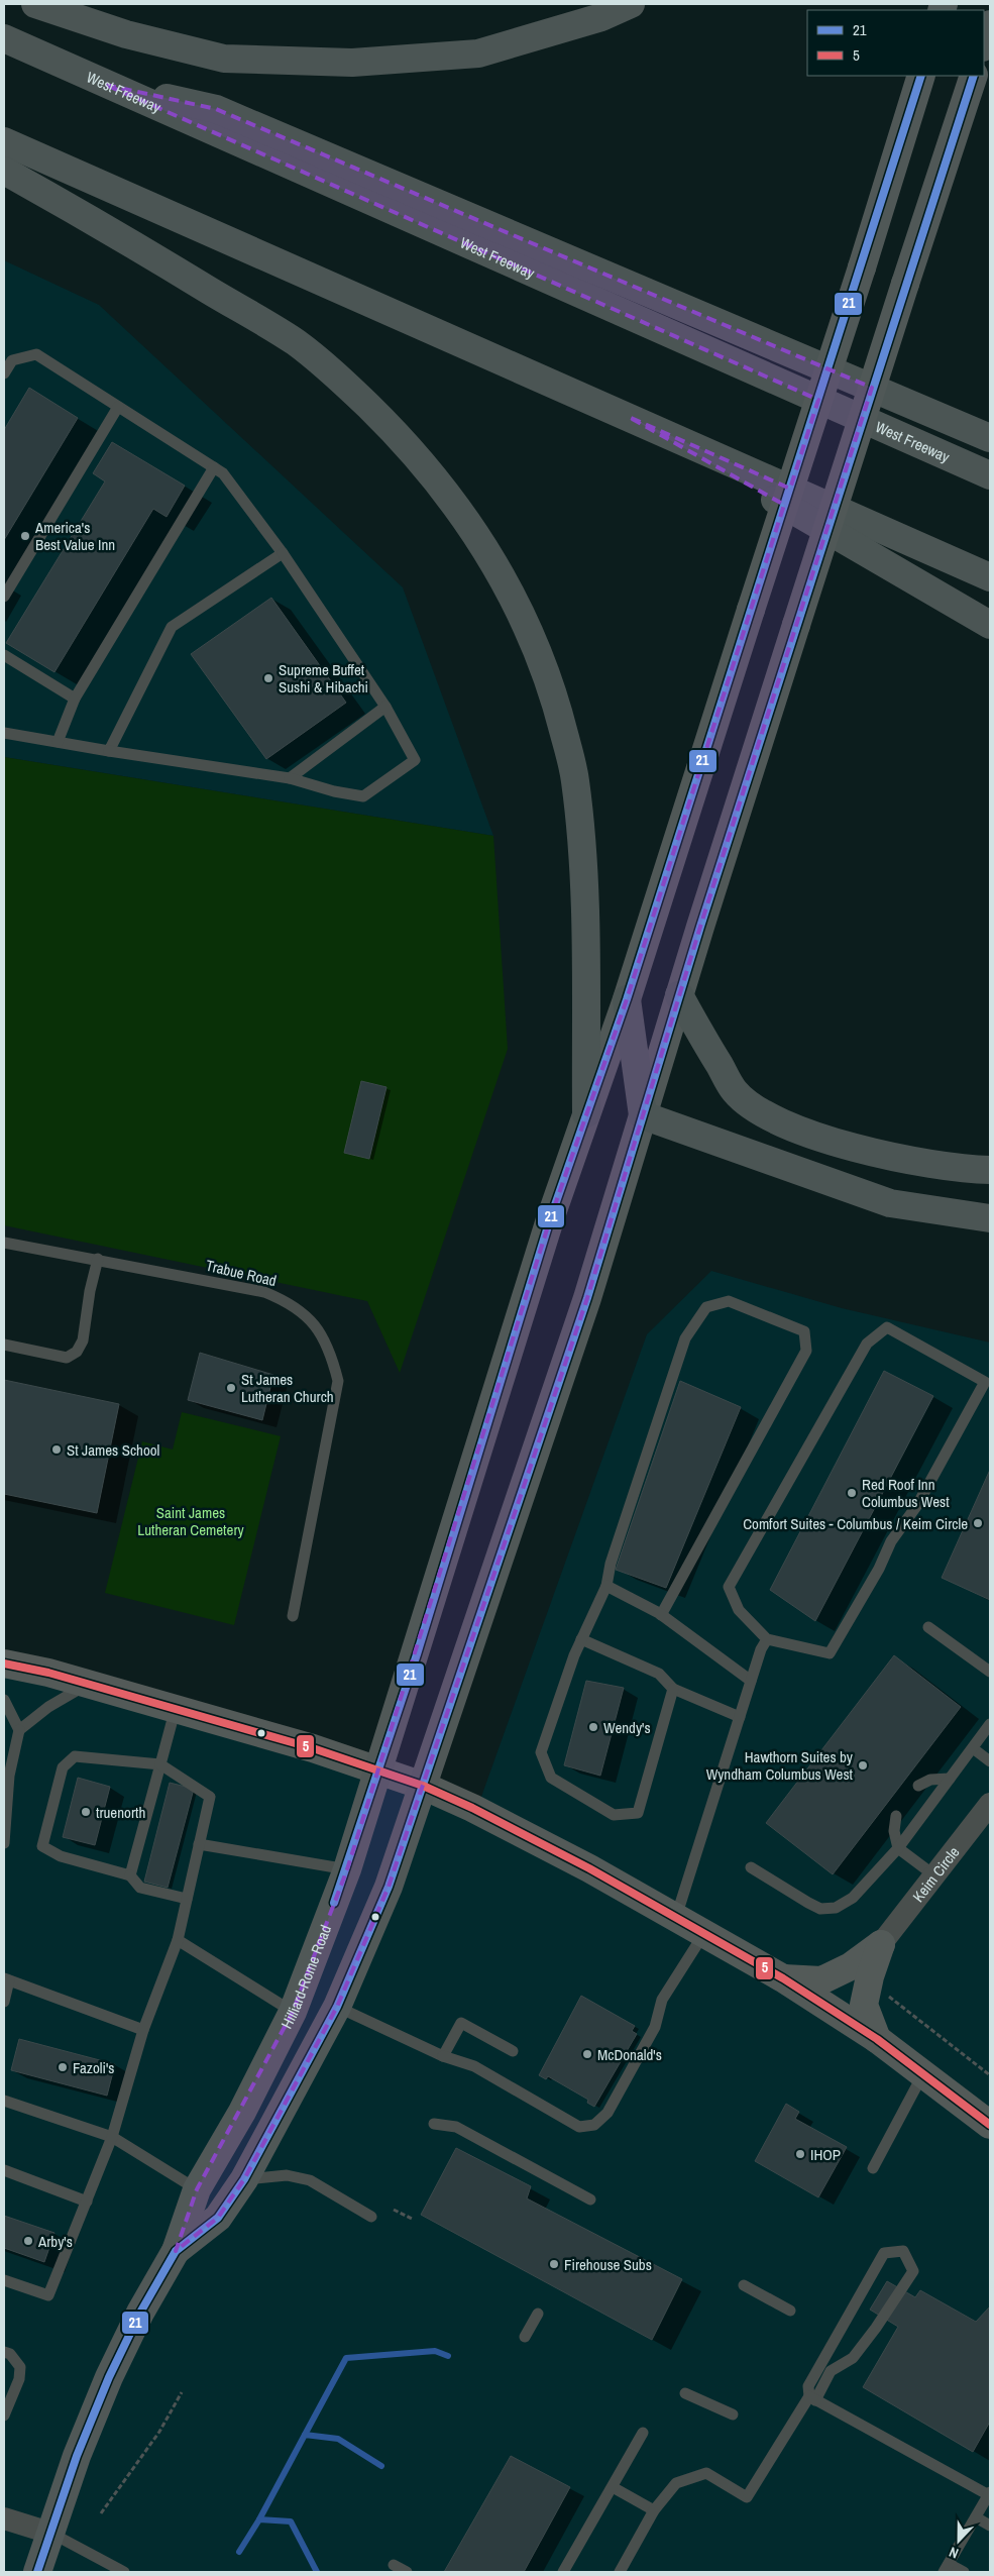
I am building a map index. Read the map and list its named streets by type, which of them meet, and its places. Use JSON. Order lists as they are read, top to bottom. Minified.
{"streets":{"highway":["West Freeway"],"main road":["Hilliard-Rome Road"],"street":["Keim Circle"],"lane":["Trabue Road"]},"parks":["Saint James Lutheran Cemetery"],"places":["America's Best Value Inn","Supreme Buffet Sushi & Hibachi","St James Lutheran Church","St James School","Red Roof Inn Columbus West","Comfort Suites - Columbus / Keim Circle","Wendy's","Hawthorn Suites by Wyndham Columbus West","truenorth","McDonald's","Fazoli's","IHOP","Arby's","Firehouse Subs"],"lines":["transit line 21","transit line 5"],"legend":["21","5"],"north":"bottom"}
